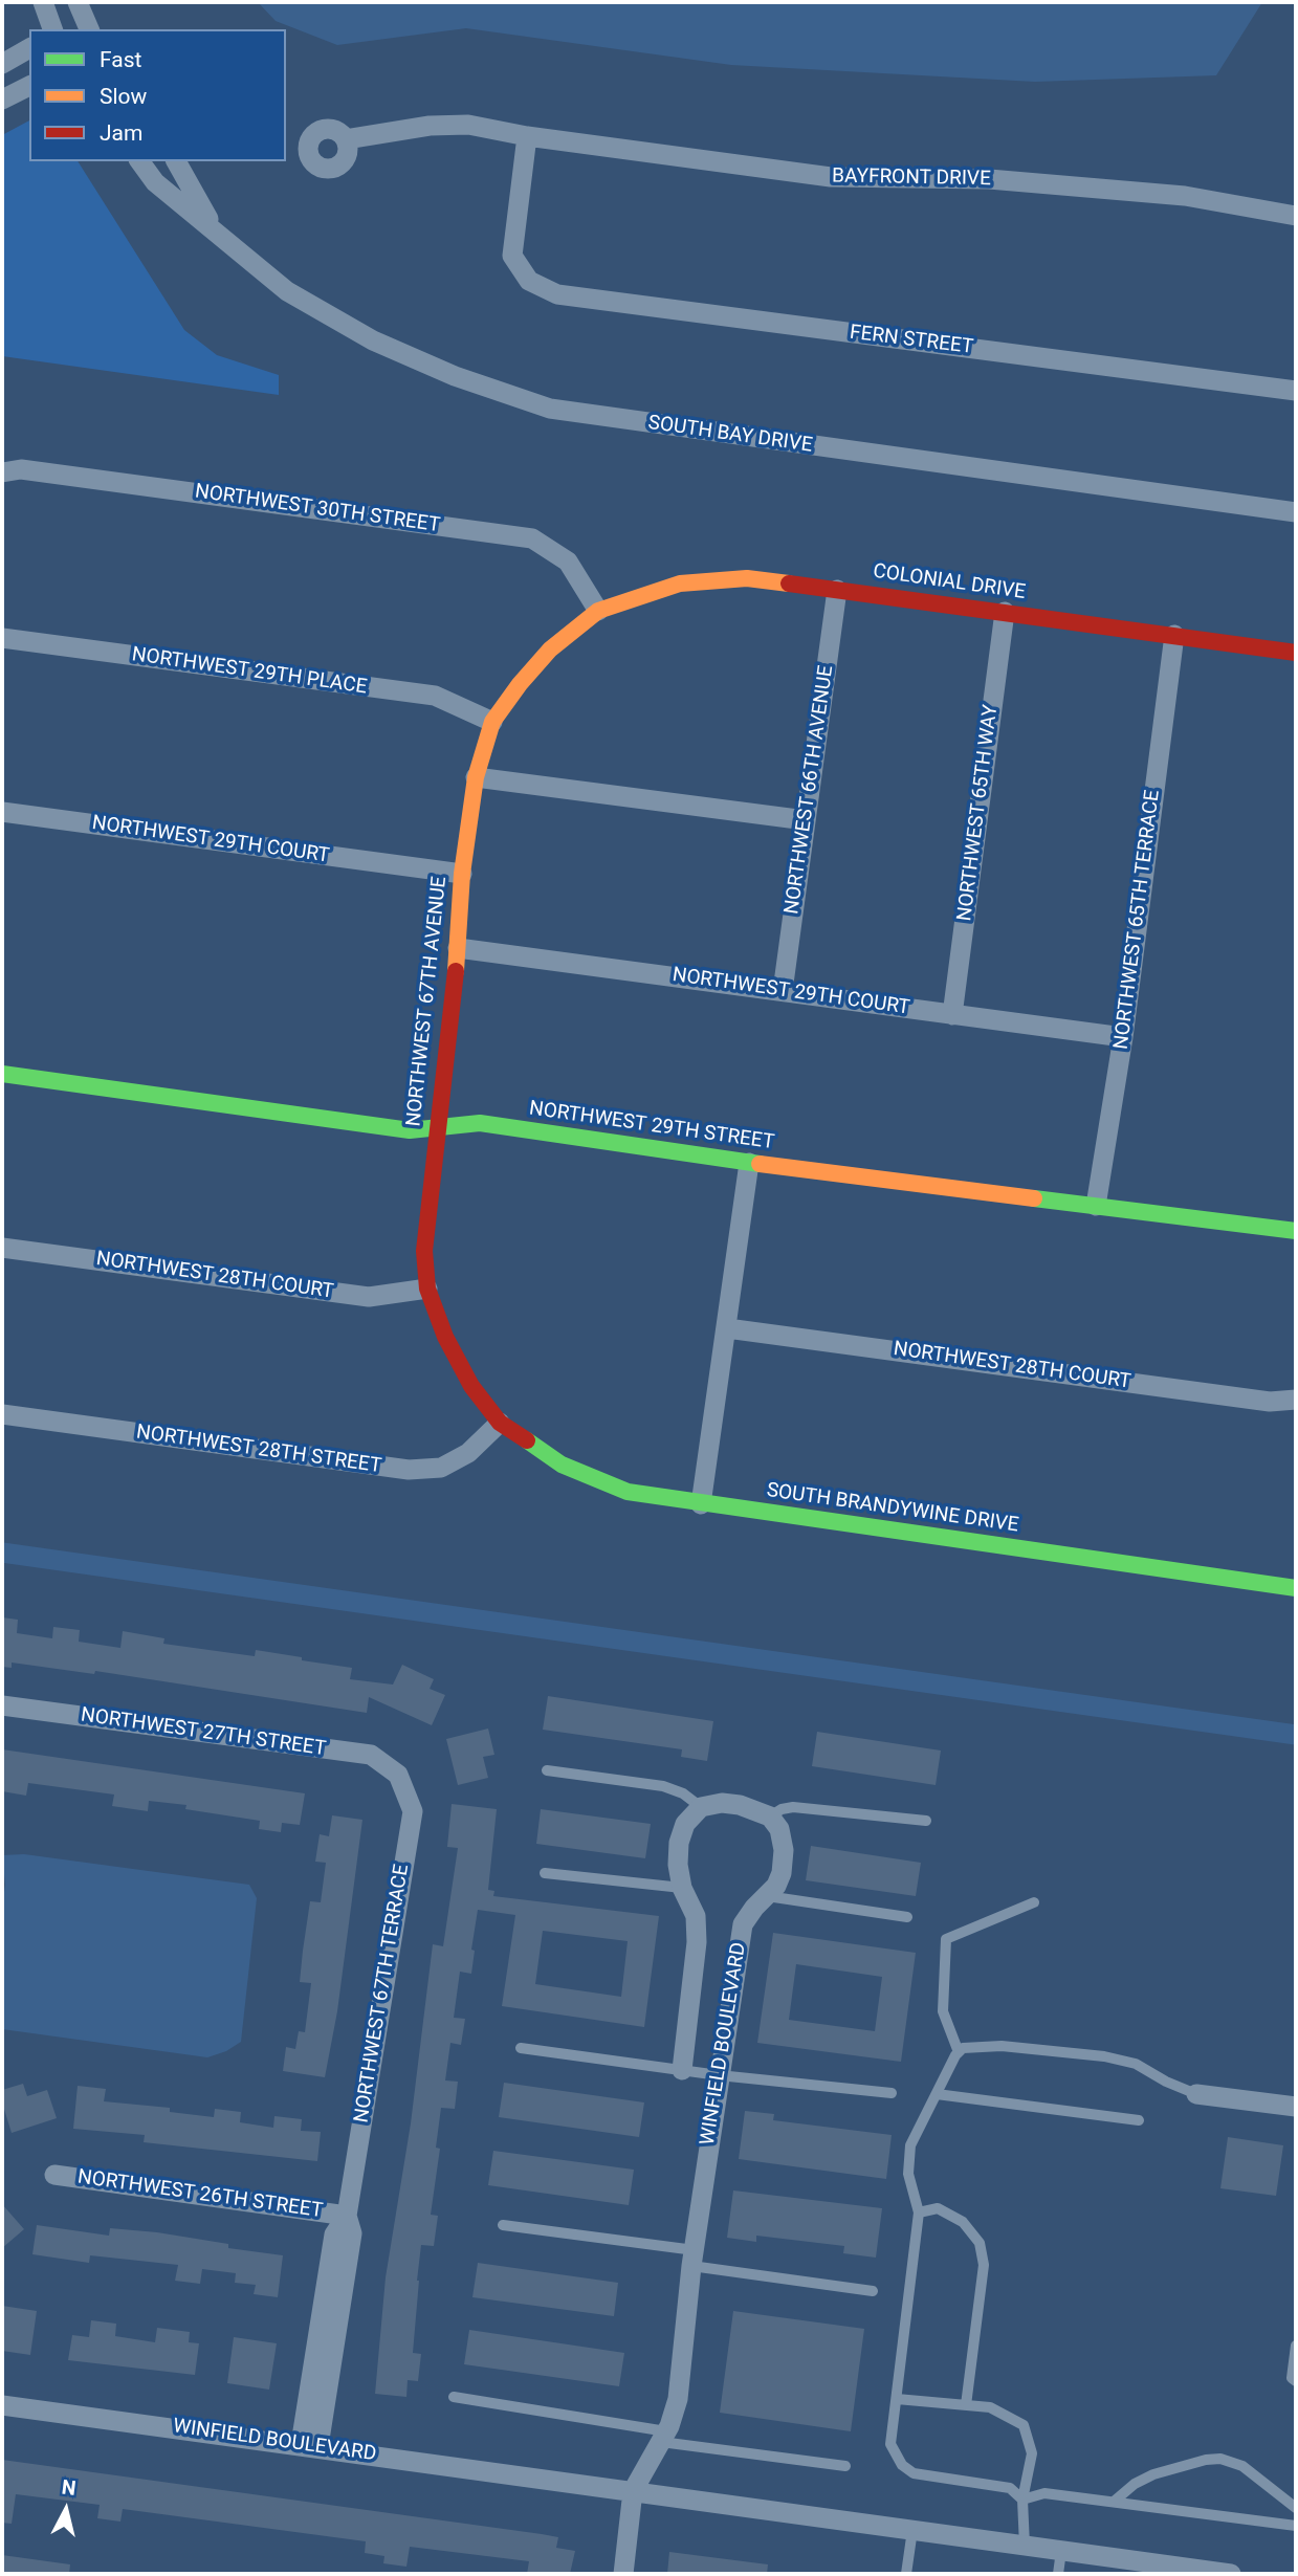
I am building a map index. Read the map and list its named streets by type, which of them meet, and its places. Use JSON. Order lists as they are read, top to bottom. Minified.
{"streets":{"street":["BAYFRONT DRIVE","FERN STREET","SOUTH BAY DRIVE","NORTHWEST 30TH STREET","COLONIAL DRIVE","NORTHWEST 29TH PLACE","NORTHWEST 66TH AVENUE","NORTHWEST 65TH WAY","NORTHWEST 29TH COURT","NORTHWEST 65TH TERRACE","NORTHWEST 67TH AVENUE","NORTHWEST 29TH STREET","NORTHWEST 28TH COURT","NORTHWEST 28TH STREET","SOUTH BRANDYWINE DRIVE","NORTHWEST 27TH STREET","NORTHWEST 67TH TERRACE","WINFIELD BOULEVARD","NORTHWEST 26TH STREET"]},"crossings":[["BAYFRONT DRIVE","FERN STREET"],["NORTHWEST 30TH STREET","COLONIAL DRIVE"],["NORTHWEST 30TH STREET","NORTHWEST 67TH AVENUE"],["COLONIAL DRIVE","NORTHWEST 66TH AVENUE"],["COLONIAL DRIVE","NORTHWEST 65TH WAY"],["COLONIAL DRIVE","NORTHWEST 65TH TERRACE"],["COLONIAL DRIVE","NORTHWEST 67TH AVENUE"],["NORTHWEST 29TH PLACE","NORTHWEST 67TH AVENUE"],["NORTHWEST 66TH AVENUE","NORTHWEST 29TH COURT"],["NORTHWEST 65TH WAY","NORTHWEST 29TH COURT"],["NORTHWEST 29TH COURT","NORTHWEST 65TH TERRACE"],["NORTHWEST 29TH COURT","NORTHWEST 67TH AVENUE"],["NORTHWEST 65TH TERRACE","NORTHWEST 29TH STREET"],["NORTHWEST 67TH AVENUE","NORTHWEST 29TH STREET"],["NORTHWEST 67TH AVENUE","NORTHWEST 28TH COURT"],["NORTHWEST 67TH AVENUE","NORTHWEST 28TH STREET"],["NORTHWEST 67TH AVENUE","SOUTH BRANDYWINE DRIVE"],["NORTHWEST 28TH STREET","SOUTH BRANDYWINE DRIVE"],["NORTHWEST 27TH STREET","NORTHWEST 67TH TERRACE"],["NORTHWEST 67TH TERRACE","WINFIELD BOULEVARD"],["NORTHWEST 67TH TERRACE","NORTHWEST 26TH STREET"]],"legend":["Fast","Slow","Jam"],"north":"top"}
